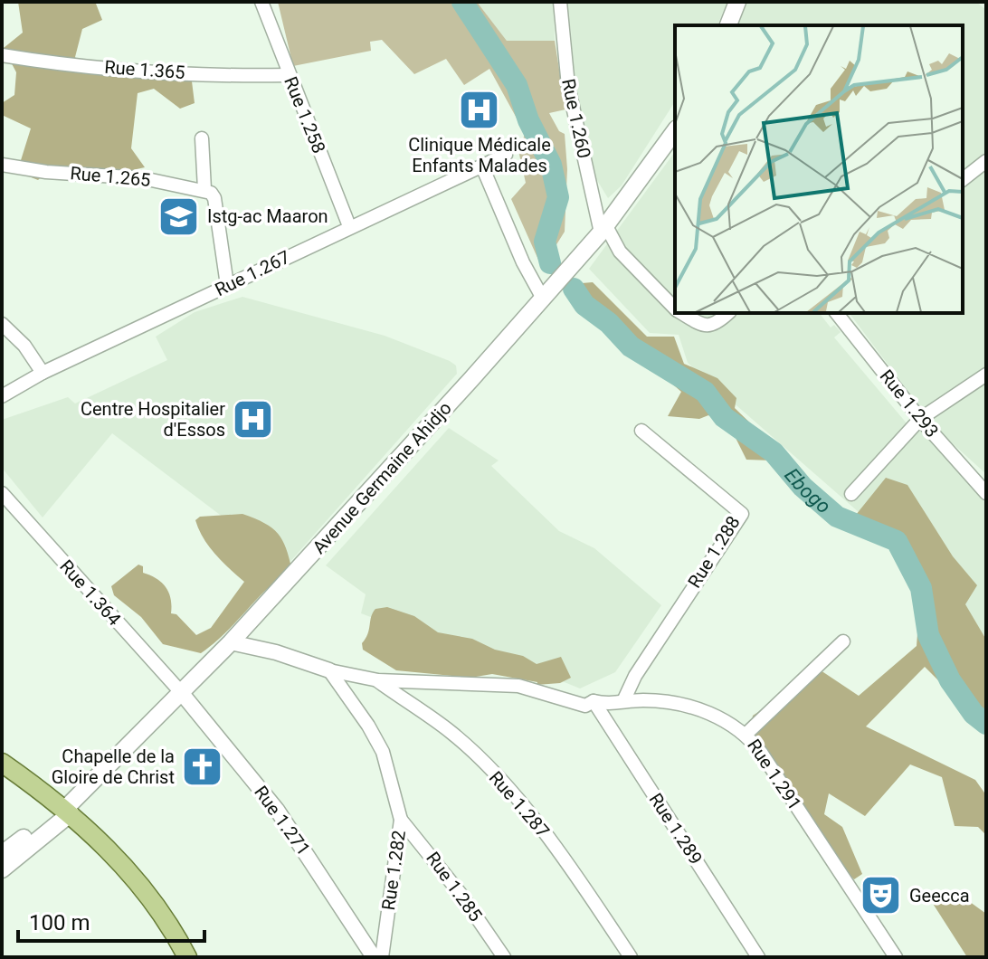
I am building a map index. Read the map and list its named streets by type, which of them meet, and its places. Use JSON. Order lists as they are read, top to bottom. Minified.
{"streets":{"main road":["Avenue Germaine Ahidjo"],"street":["Rue 1.365","Rue 1.258","Rue 1.260","Rue 1.265","Rue 1.267","Rue 1.293","Rue 1.288","Rue 1.364","Rue 1.291","Rue 1.287","Rue 1.271","Rue 1.289","Rue 1.282","Rue 1.285"]},"crossings":[["Rue 1.365","Rue 1.258"],["Rue 1.258","Rue 1.267"],["Rue 1.260","Avenue Germaine Ahidjo"],["Avenue Germaine Ahidjo","Rue 1.364"],["Avenue Germaine Ahidjo","Rue 1.271"],["Rue 1.288","Rue 1.291"],["Rue 1.364","Rue 1.271"],["Rue 1.291","Rue 1.287"],["Rue 1.291","Rue 1.289"],["Rue 1.291","Rue 1.282"],["Rue 1.282","Rue 1.285"]],"water":["Ebogo"],"places":{"hospital":["Clinique Médicale Enfants Malades","Centre Hospitalier d'Essos"],"school or university":["Istg-ac Maaron"],"church":["Chapelle de la Gloire de Christ"],"theatre":["Geecca"]},"scale_bar":"100 m"}
